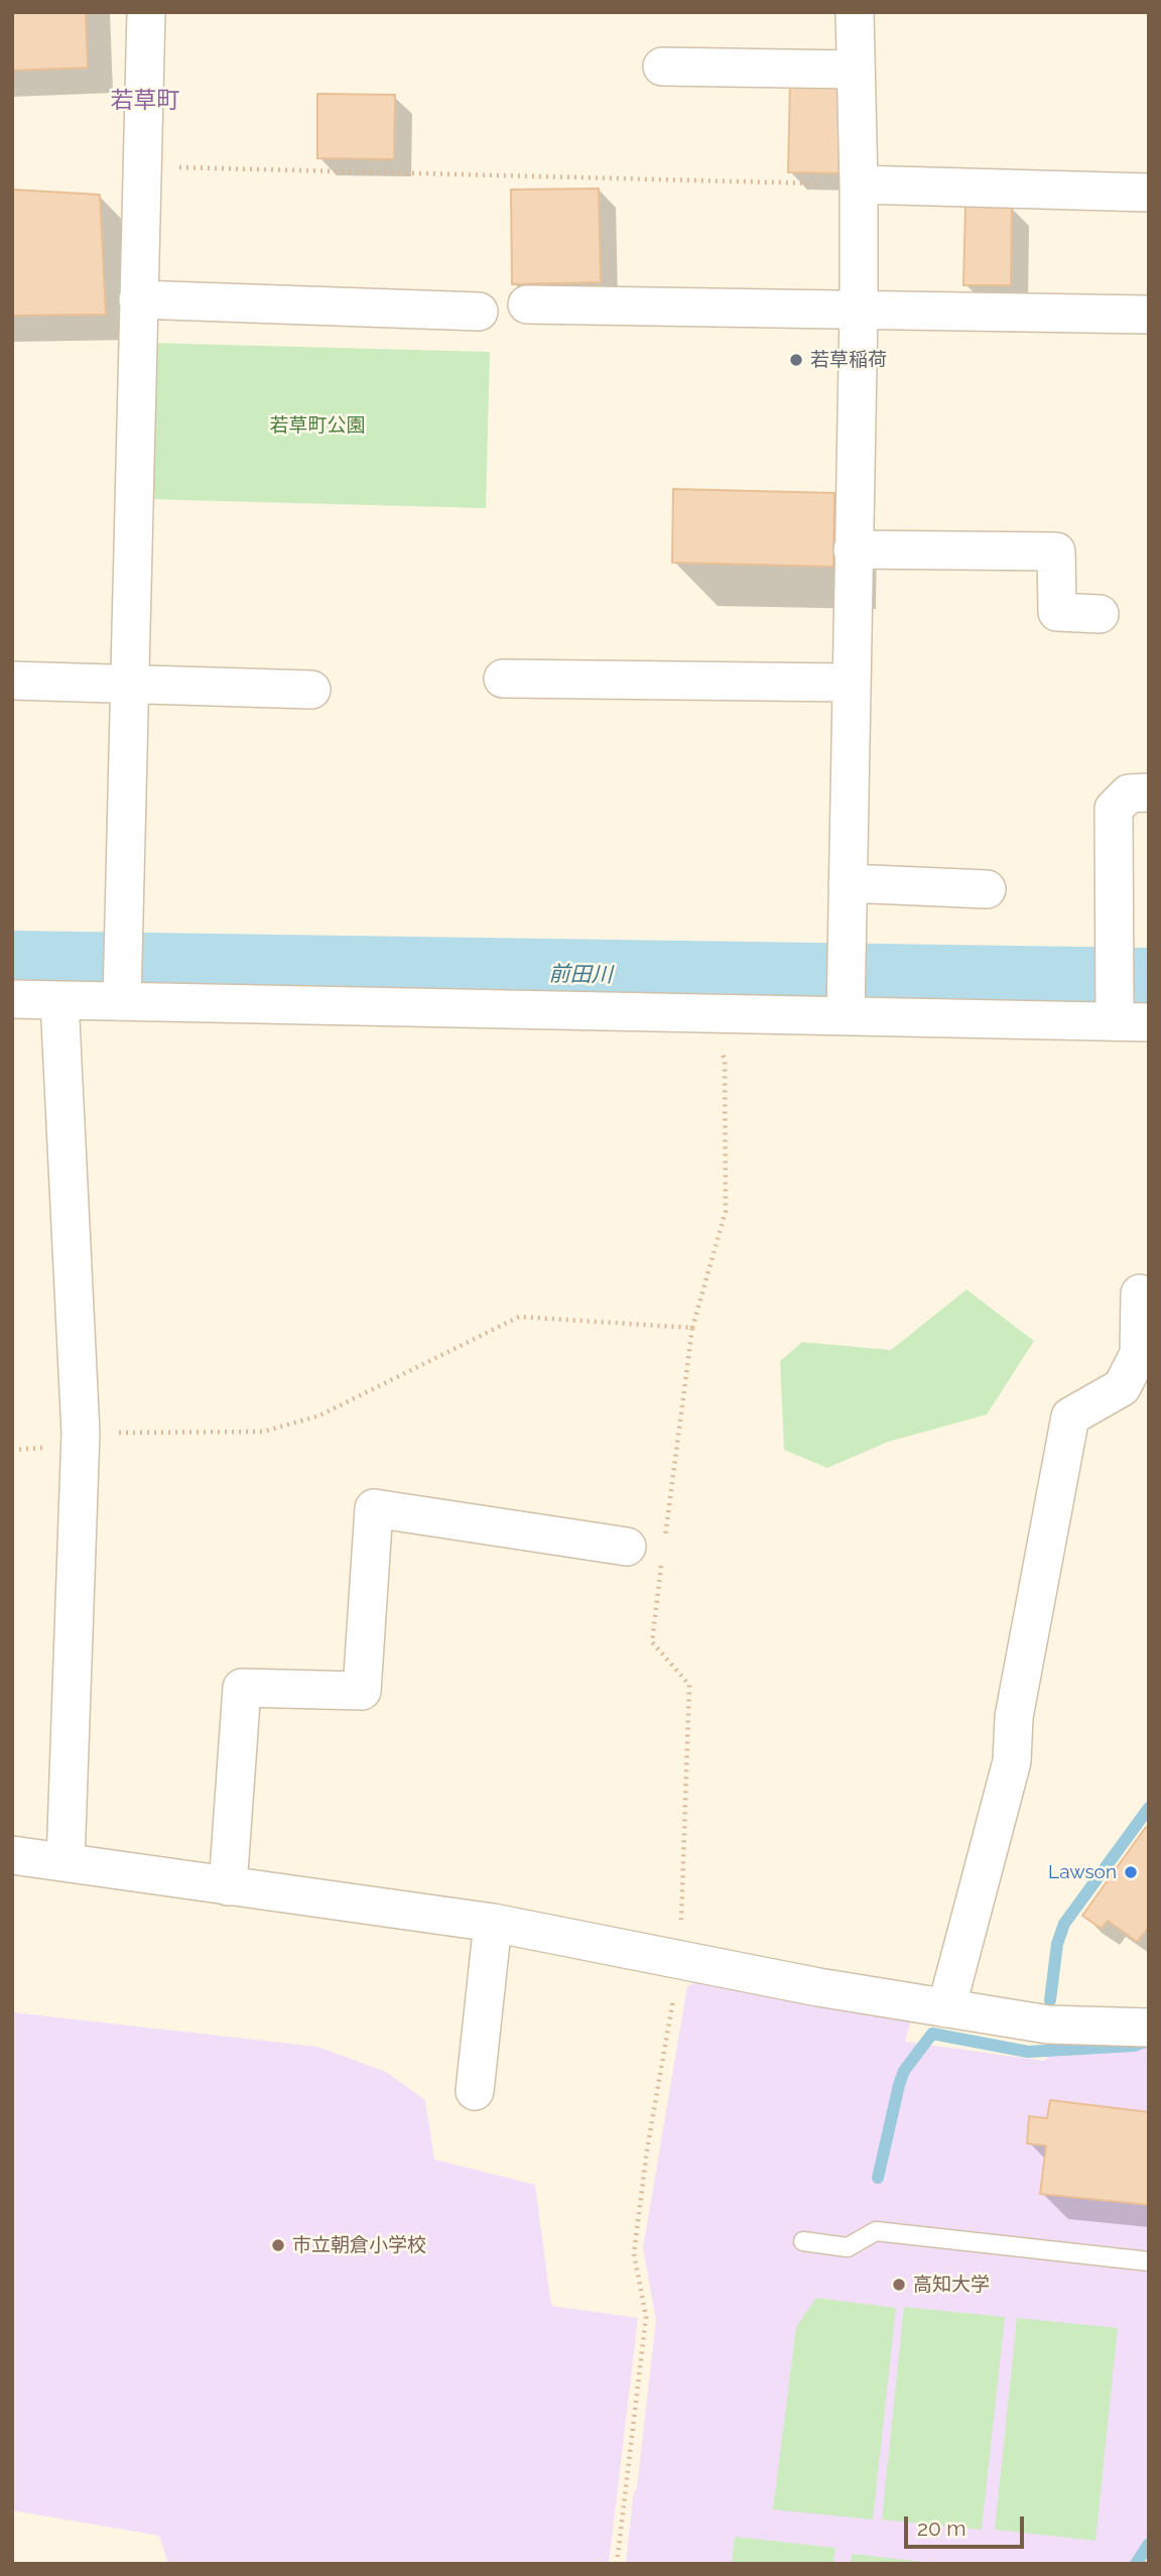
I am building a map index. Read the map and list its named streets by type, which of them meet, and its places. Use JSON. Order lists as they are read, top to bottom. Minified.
{"districts":["若草町"],"water":["前田川"],"parks":["若草町公園"],"places":["若草稲荷","Lawson","市立朝倉小学校","高知大学"],"scale_bar":"20 m"}
